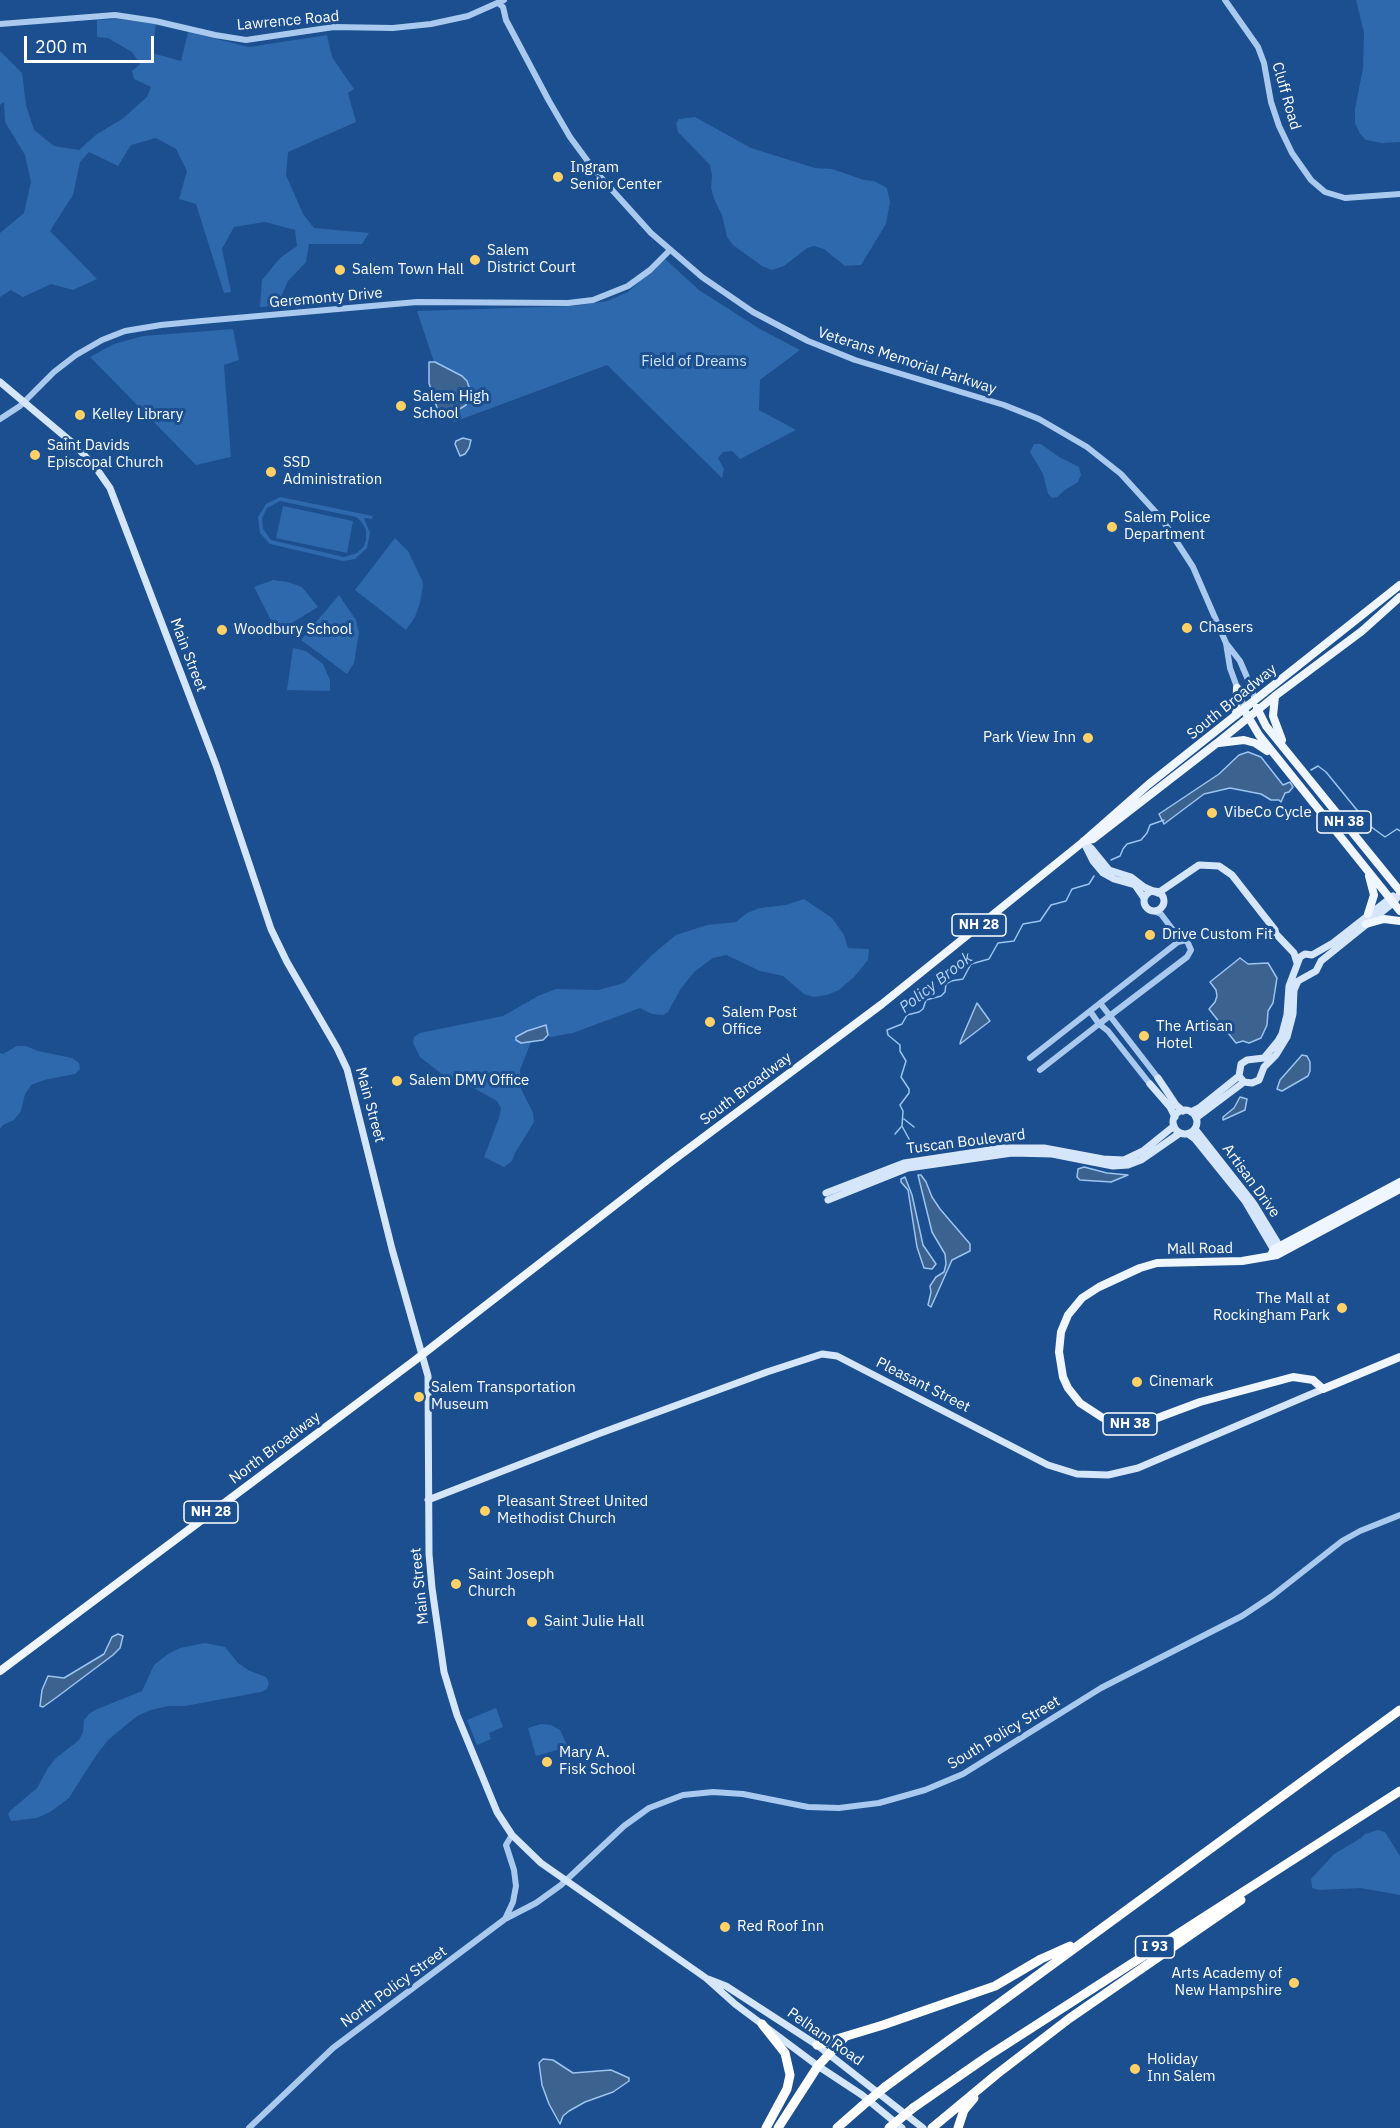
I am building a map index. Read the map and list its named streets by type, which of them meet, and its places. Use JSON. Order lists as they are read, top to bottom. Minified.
{"streets":{"highway":["I 93"],"main road":["Main Street","South Broadway","NH 38","NH 28","Tuscan Boulevard","Artisan Drive","Mall Road","Pleasant Street","North Broadway","Pelham Road"],"street":["Lawrence Road","Cluff Road","Geremonty Drive","Veterans Memorial Parkway","South Policy Street","North Policy Street"]},"crossings":[["Lawrence Road","Veterans Memorial Parkway"],["Geremonty Drive","Veterans Memorial Parkway"],["Geremonty Drive","Main Street"],["Veterans Memorial Parkway","South Broadway"],["Main Street","South Broadway"],["Main Street","Pleasant Street"],["Main Street","North Broadway"],["Main Street","South Policy Street"],["Main Street","North Policy Street"],["Main Street","Pelham Road"],["South Broadway","NH 38"],["South Broadway","North Broadway"],["Tuscan Boulevard","Artisan Drive"],["Artisan Drive","Mall Road"],["Mall Road","Pleasant Street"],["South Policy Street","North Policy Street"],["South Policy Street","Pelham Road"],["North Policy Street","Pelham Road"]],"water":["Policy Brook"],"parks":["Field of Dreams"],"places":["Ingram Senior Center","Salem District Court","Salem Town Hall","Salem High School","Kelley Library","Saint Davids Episcopal Church","SSD Administration","Salem Police Department","Chasers","Woodbury School","Park View Inn","VibeCo Cycle","Drive Custom Fit","Salem Post Office","The Artisan Hotel","Salem DMV Office","The Mall at Rockingham Park","Cinemark","Salem Transportation Museum","Pleasant Street United Methodist Church","Saint Joseph Church","Saint Julie Hall","Mary A. Fisk School","Red Roof Inn","Arts Academy of New Hampshire","Holiday Inn Salem"],"scale_bar":"200 m"}
